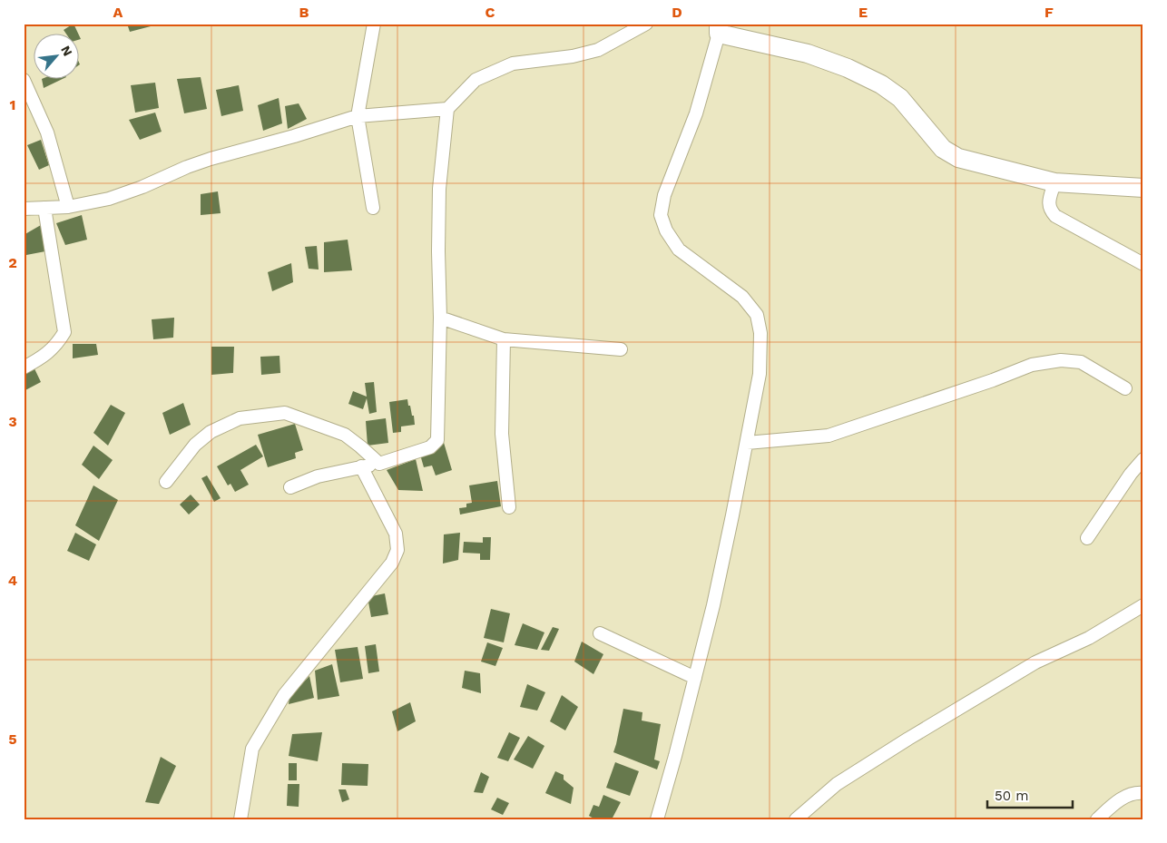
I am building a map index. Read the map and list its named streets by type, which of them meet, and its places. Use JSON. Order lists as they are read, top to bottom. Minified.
{"scale_bar":"50 m","north":"top right","grid":{"columns":["A","B","C","D","E","F"],"rows":["1","2","3","4","5"]}}
